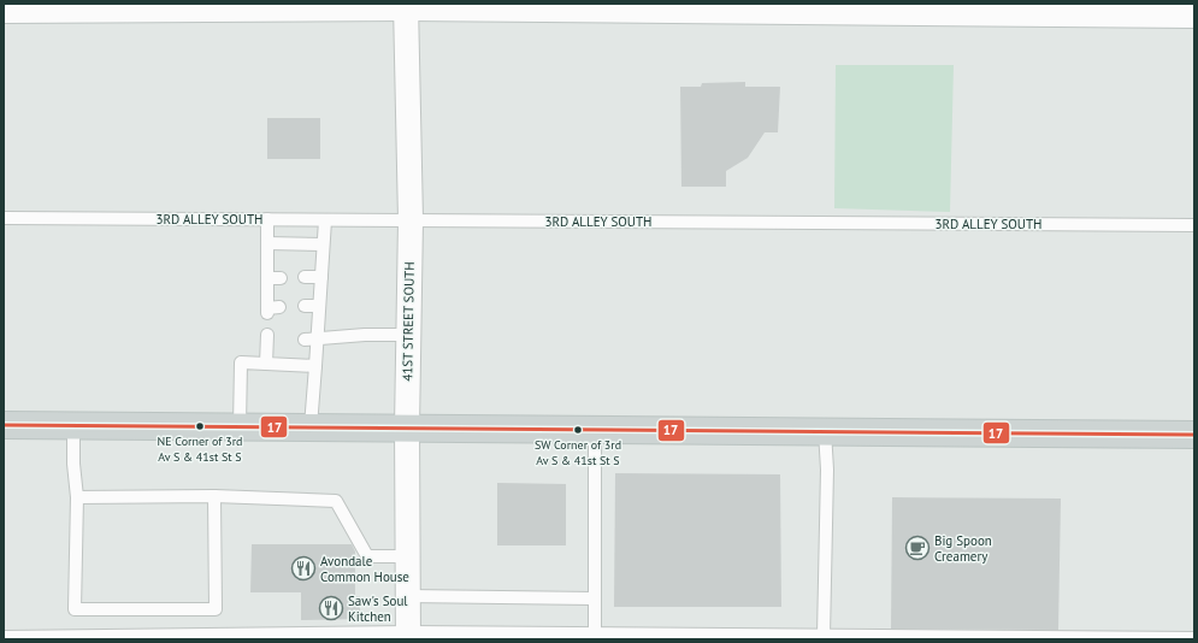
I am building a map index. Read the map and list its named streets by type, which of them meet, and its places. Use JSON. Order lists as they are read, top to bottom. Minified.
{"streets":{"street":["41ST STREET SOUTH"],"lane":["3RD ALLEY SOUTH"]},"crossings":[["3RD ALLEY SOUTH","41ST STREET SOUTH"]],"places":{"other":["NE Corner of 3rd Av S & 41st St S","SW Corner of 3rd Av S & 41st St S"],"cafe":["Big Spoon Creamery"],"restaurant":["Avondale Common House","Saw's Soul Kitchen"]},"lines":["transit line 17"]}
